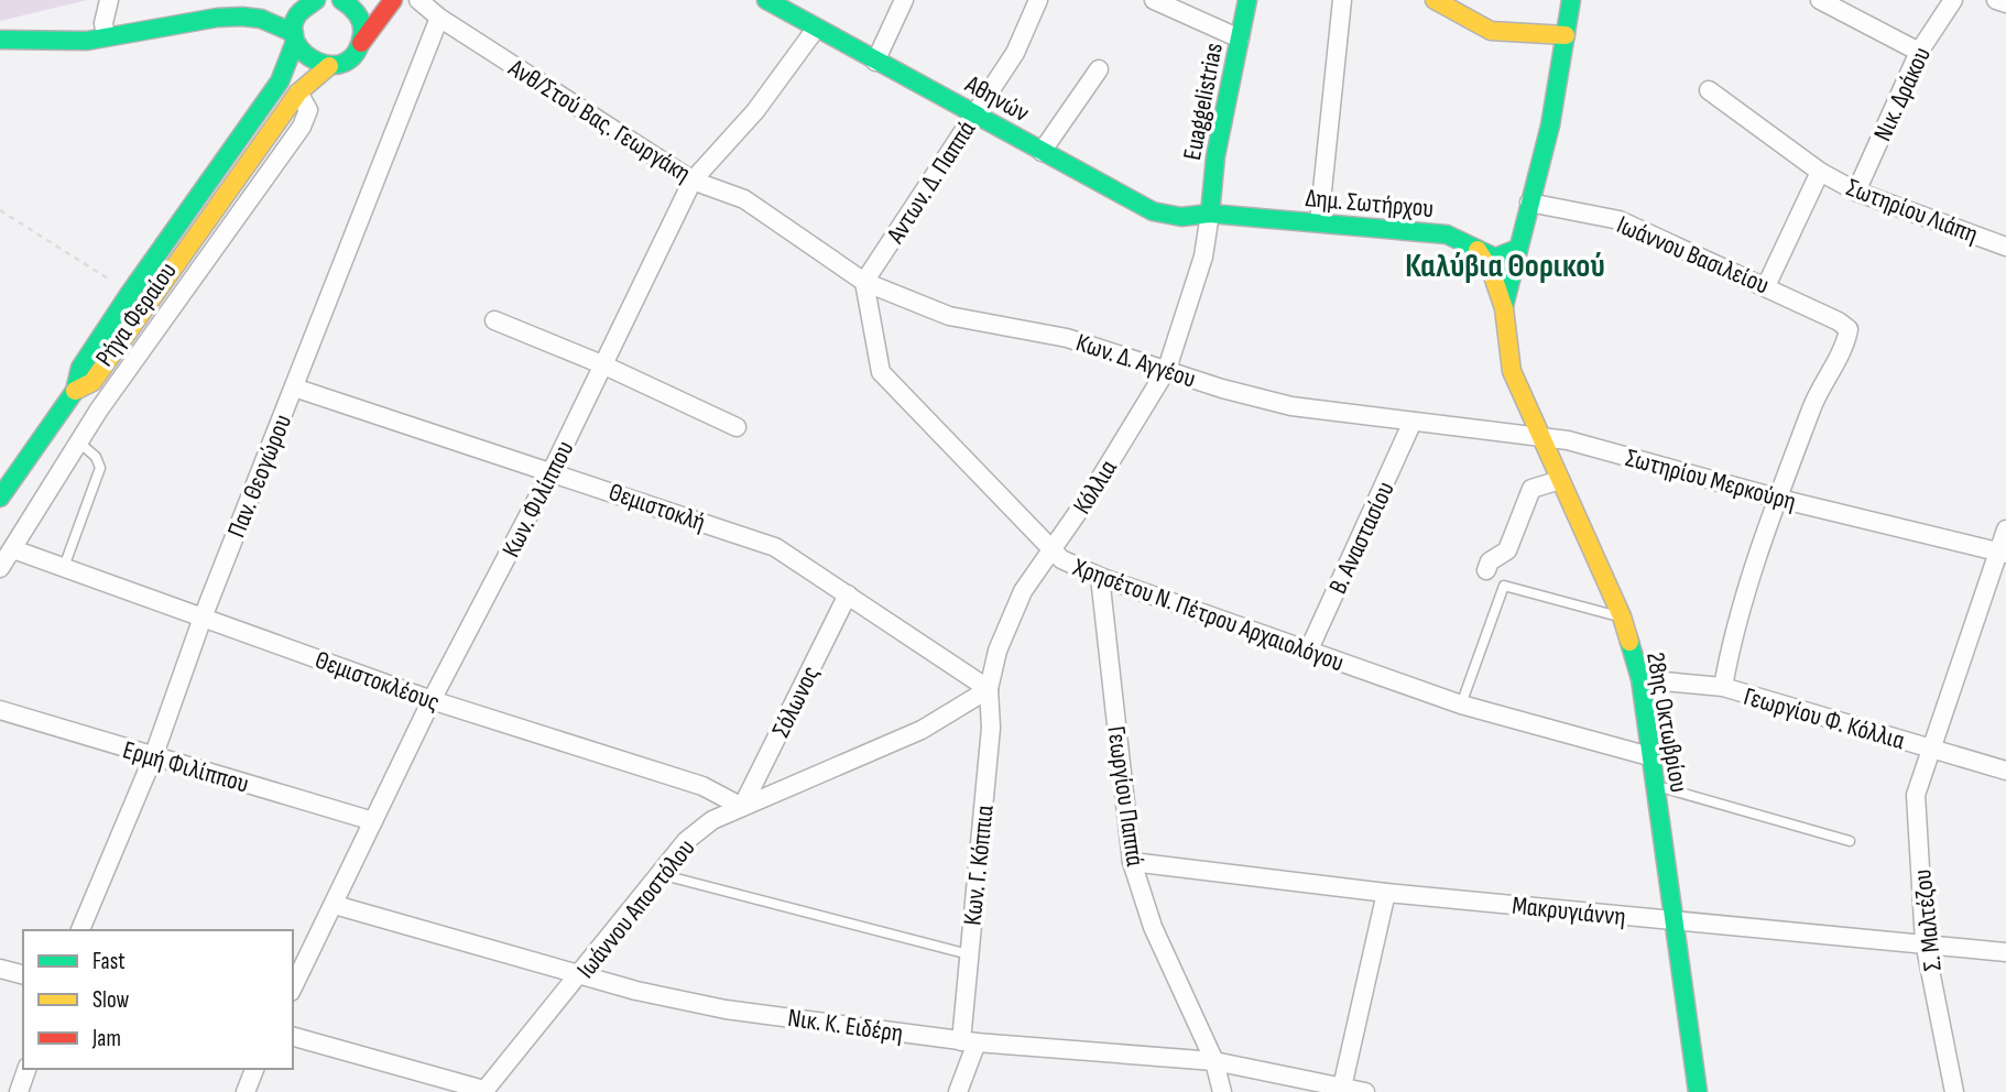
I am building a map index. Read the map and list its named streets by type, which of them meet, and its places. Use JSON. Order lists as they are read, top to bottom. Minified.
{"streets":{"main road":["Αθηνών","Euaggelistrias","Δημ. Σωτήρχου","Ρήγα Φεραίου","28ης Οκτωβρίου"],"street":["Νικ. Δράκου","Ανθ/Στού Βας. Γεωργάκη","Αντων. Δ. Παππά","Σωτηρίου Λιάπη","Ιωάννου Βασιλείου","Κων. Δ. Αγγέου","Παν. Θεογώρου","Σωτηρίου Μερκούρη","Κόλλια","Κων. Φιλίππου","Θεμιστοκλή","Β. Αναστασίου","Χρησέτου Ν. Πέτρου Αρχαιολόγου","Θεμιστοκλέους","Σόλωνος","Γεωργίου Φ. Κόλλια","Ερμή Φιλίππου","Γεωργίου Παππά","Κων. Γ. Κόππια","Ιωάννου Αποστόλου","Μακρυγιάννη","Σ. Μαλτέζου","Νικ. Κ. Ειδέρη"]},"crossings":[["Νικ. Δράκου","Σωτηρίου Λιάπη"],["Αθηνών","Euaggelistrias"],["Αθηνών","Αντων. Δ. Παππά"],["Αθηνών","Δημ. Σωτήρχου"],["Αθηνών","Κόλλια"],["Αθηνών","Κων. Φιλίππου"],["Euaggelistrias","Δημ. Σωτήρχου"],["Euaggelistrias","Κόλλια"],["Ανθ/Στού Βας. Γεωργάκη","Αντων. Δ. Παππά"],["Ανθ/Στού Βας. Γεωργάκη","Κων. Δ. Αγγέου"],["Ανθ/Στού Βας. Γεωργάκη","Παν. Θεογώρου"],["Ανθ/Στού Βας. Γεωργάκη","Κων. Φιλίππου"],["Ανθ/Στού Βας. Γεωργάκη","Χρησέτου Ν. Πέτρου Αρχαιολόγου"],["Αντων. Δ. Παππά","Κων. Δ. Αγγέου"],["Αντων. Δ. Παππά","Χρησέτου Ν. Πέτρου Αρχαιολόγου"],["Δημ. Σωτήρχου","Κόλλια"],["Δημ. Σωτήρχου","28ης Οκτωβρίου"],["Σωτηρίου Λιάπη","Ιωάννου Βασιλείου"],["Ιωάννου Βασιλείου","Σωτηρίου Μερκούρη"],["Ρήγα Φεραίου","Θεμιστοκλέους"],["Κων. Δ. Αγγέου","Σωτηρίου Μερκούρη"],["Κων. Δ. Αγγέου","Κόλλια"],["Κων. Δ. Αγγέου","Β. Αναστασίου"],["Κων. Δ. Αγγέου","Χρησέτου Ν. Πέτρου Αρχαιολόγου"],["Παν. Θεογώρου","Θεμιστοκλή"],["Παν. Θεογώρου","Θεμιστοκλέους"],["Παν. Θεογώρου","Ερμή Φιλίππου"],["Σωτηρίου Μερκούρη","Β. Αναστασίου"],["Σωτηρίου Μερκούρη","28ης Οκτωβρίου"],["Σωτηρίου Μερκούρη","Σ. Μαλτέζου"],["Κόλλια","Θεμιστοκλή"],["Κόλλια","Χρησέτου Ν. Πέτρου Αρχαιολόγου"],["Κόλλια","Κων. Γ. Κόππια"],["Κόλλια","Ιωάννου Αποστόλου"],["Κων. Φιλίππου","Θεμιστοκλή"],["Κων. Φιλίππου","Θεμιστοκλέους"],["Κων. Φιλίππου","Ερμή Φιλίππου"],["Κων. Φιλίππου","Νικ. Κ. Ειδέρη"],["Θεμιστοκλή","Σόλωνος"],["Θεμιστοκλή","Κων. Γ. Κόππια"],["Θεμιστοκλή","Ιωάννου Αποστόλου"],["Β. Αναστασίου","Χρησέτου Ν. Πέτρου Αρχαιολόγου"],["Χρησέτου Ν. Πέτρου Αρχαιολόγου","28ης Οκτωβρίου"],["Χρησέτου Ν. Πέτρου Αρχαιολόγου","Γεωργίου Παππά"],["Θεμιστοκλέους","Σόλωνος"],["Θεμιστοκλέους","Ιωάννου Αποστόλου"],["Σόλωνος","Ιωάννου Αποστόλου"],["Γεωργίου Φ. Κόλλια","28ης Οκτωβρίου"],["Γεωργίου Φ. Κόλλια","Σ. Μαλτέζου"],["28ης Οκτωβρίου","Μακρυγιάννη"],["Γεωργίου Παππά","Μακρυγιάννη"],["Γεωργίου Παππά","Νικ. Κ. Ειδέρη"],["Κων. Γ. Κόππια","Ιωάννου Αποστόλου"],["Κων. Γ. Κόππια","Νικ. Κ. Ειδέρη"],["Ιωάννου Αποστόλου","Νικ. Κ. Ειδέρη"],["Μακρυγιάννη","Σ. Μαλτέζου"]],"districts":["Καλύβια Θορικού"],"legend":["Fast","Slow","Jam"]}
